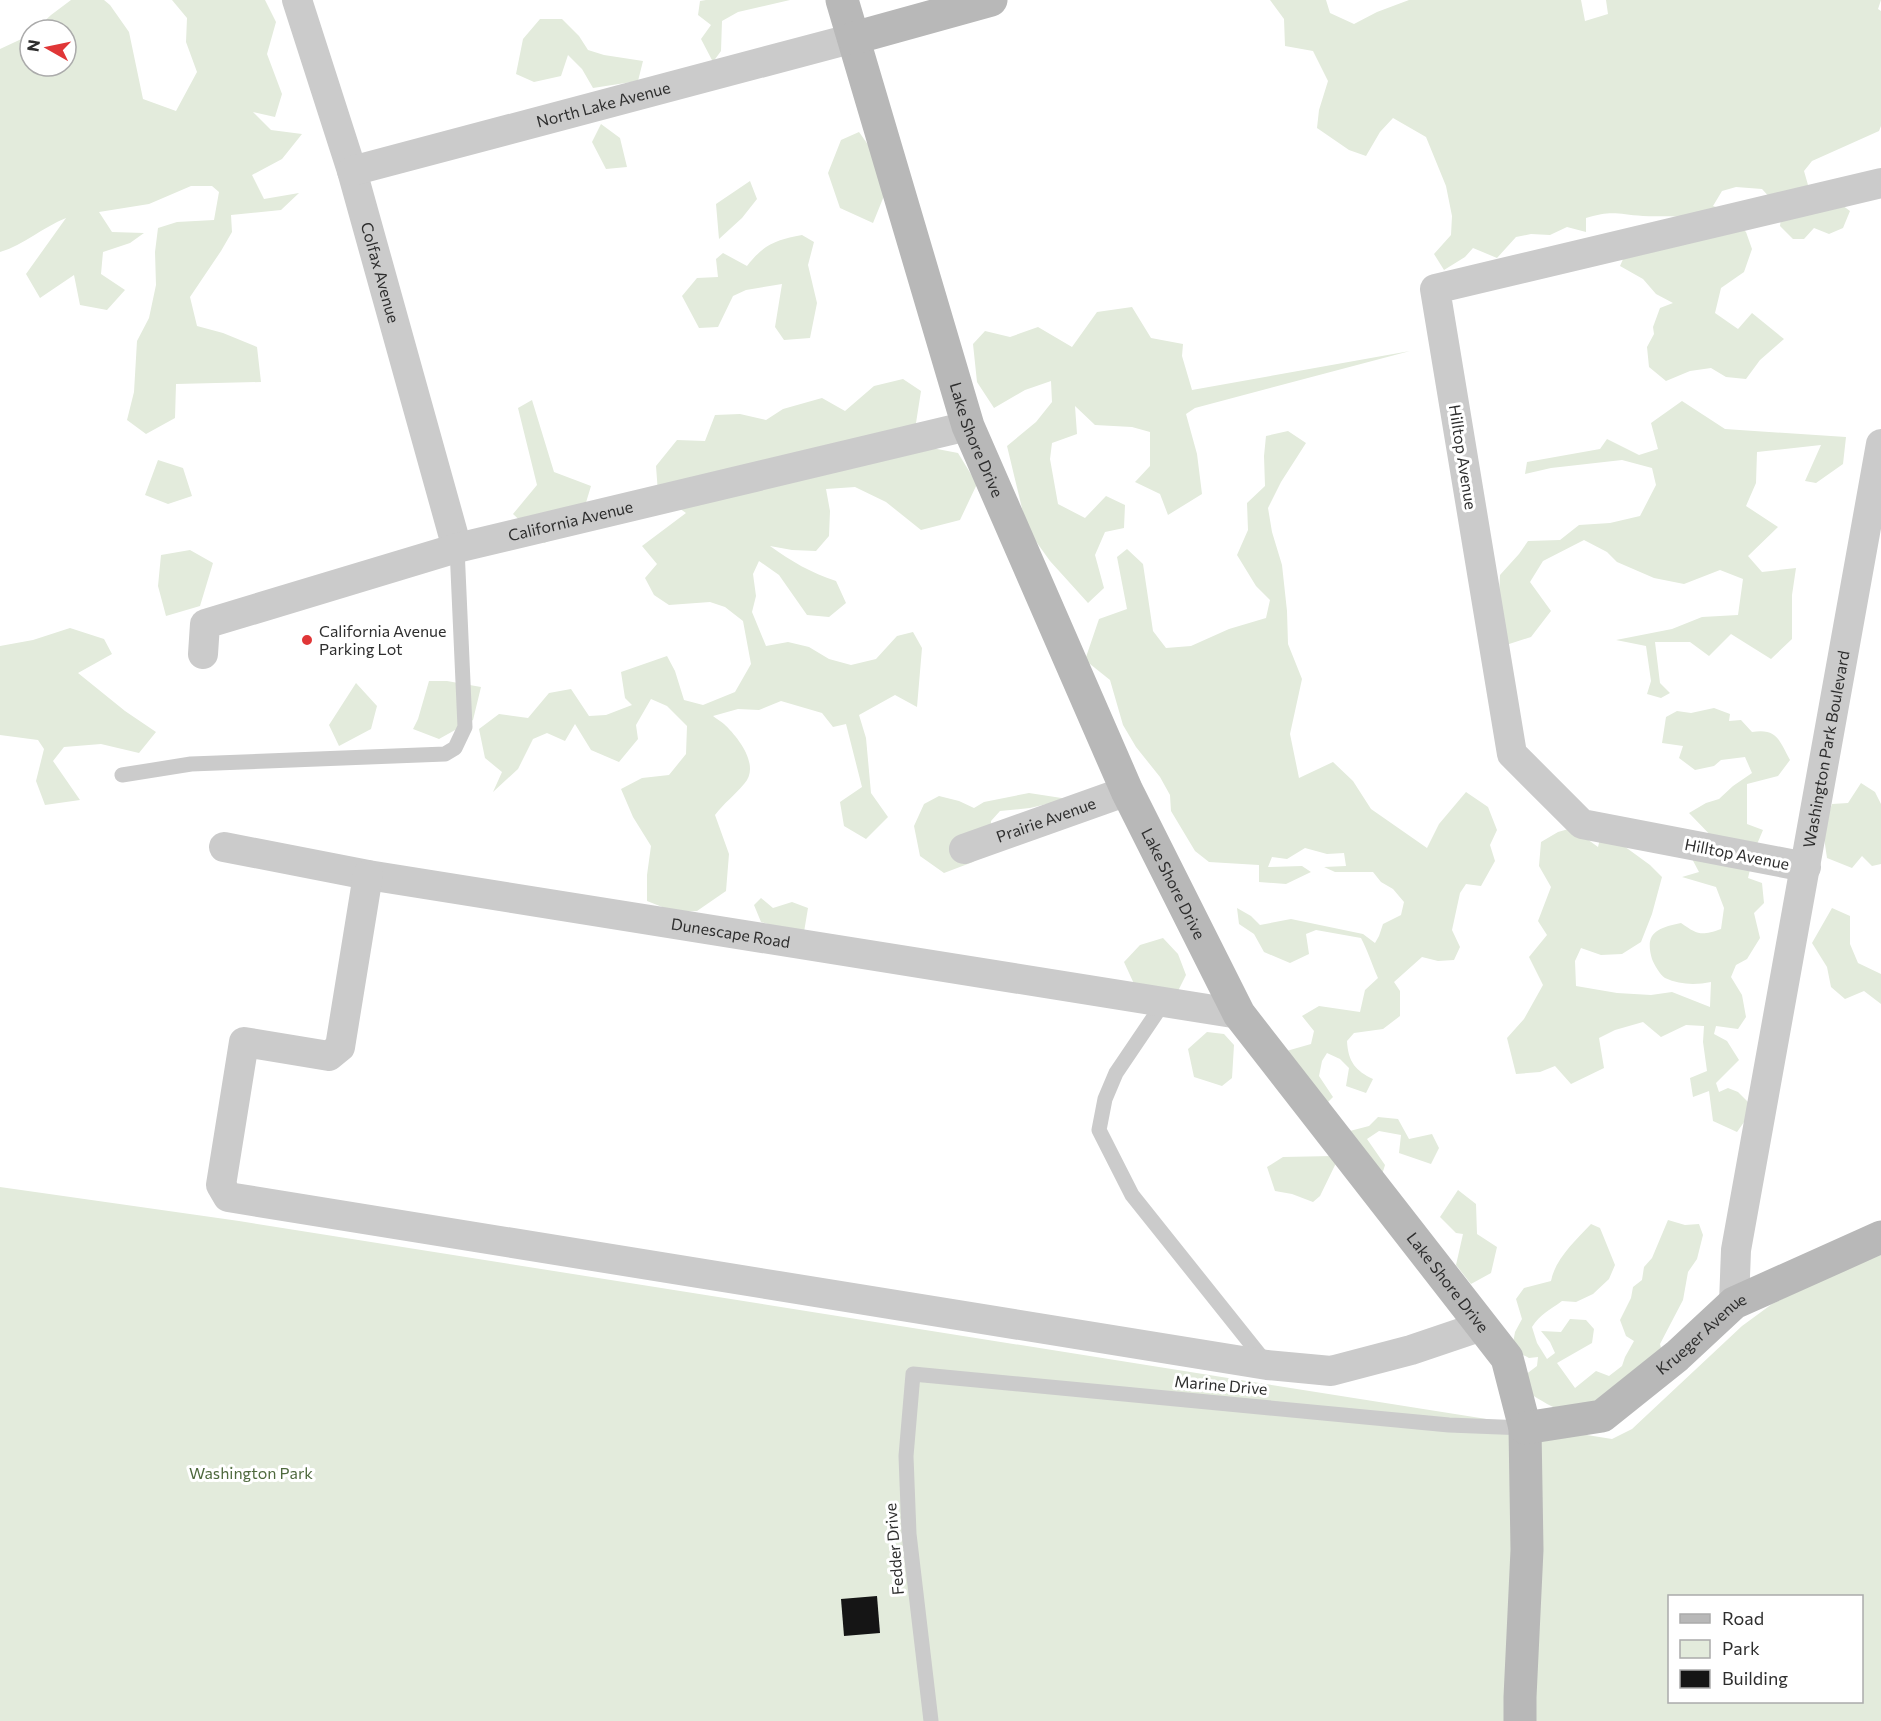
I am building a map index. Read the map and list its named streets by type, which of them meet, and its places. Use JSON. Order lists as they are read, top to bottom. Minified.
{"streets":{"street":["North Lake Avenue","Colfax Avenue","Lake Shore Drive","Hilltop Avenue","California Avenue","Washington Park Boulevard","Prairie Avenue","Dunescape Road","Krueger Avenue"],"lane":["Marine Drive","Fedder Drive"]},"crossings":[["North Lake Avenue","Colfax Avenue"],["North Lake Avenue","Lake Shore Drive"],["Colfax Avenue","California Avenue"],["Lake Shore Drive","California Avenue"],["Lake Shore Drive","Prairie Avenue"],["Lake Shore Drive","Dunescape Road"],["Lake Shore Drive","Krueger Avenue"],["Lake Shore Drive","Marine Drive"],["Hilltop Avenue","Washington Park Boulevard"],["Washington Park Boulevard","Krueger Avenue"],["Krueger Avenue","Marine Drive"],["Marine Drive","Fedder Drive"]],"parks":["Washington Park"],"places":["California Avenue Parking Lot"],"legend":["Road","Park","Building"],"north":"left"}
